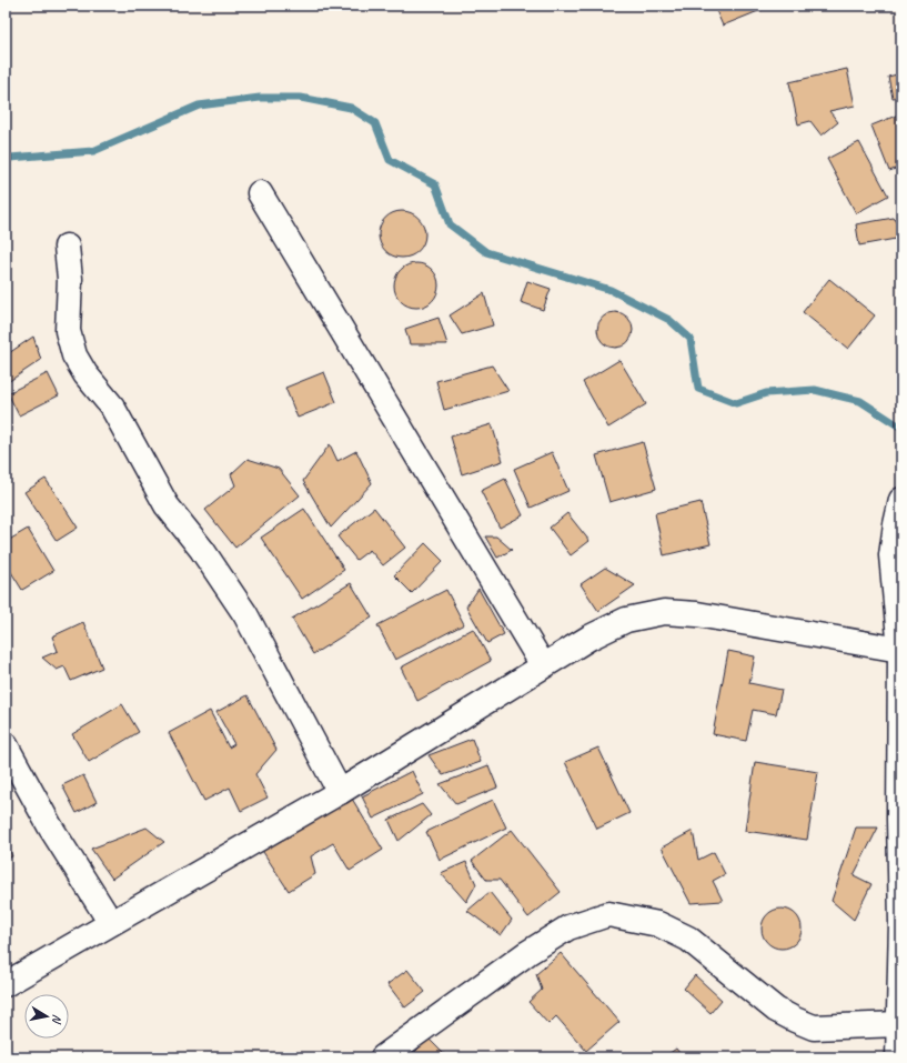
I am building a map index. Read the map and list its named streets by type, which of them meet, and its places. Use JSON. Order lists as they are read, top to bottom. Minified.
{"north":"right"}
